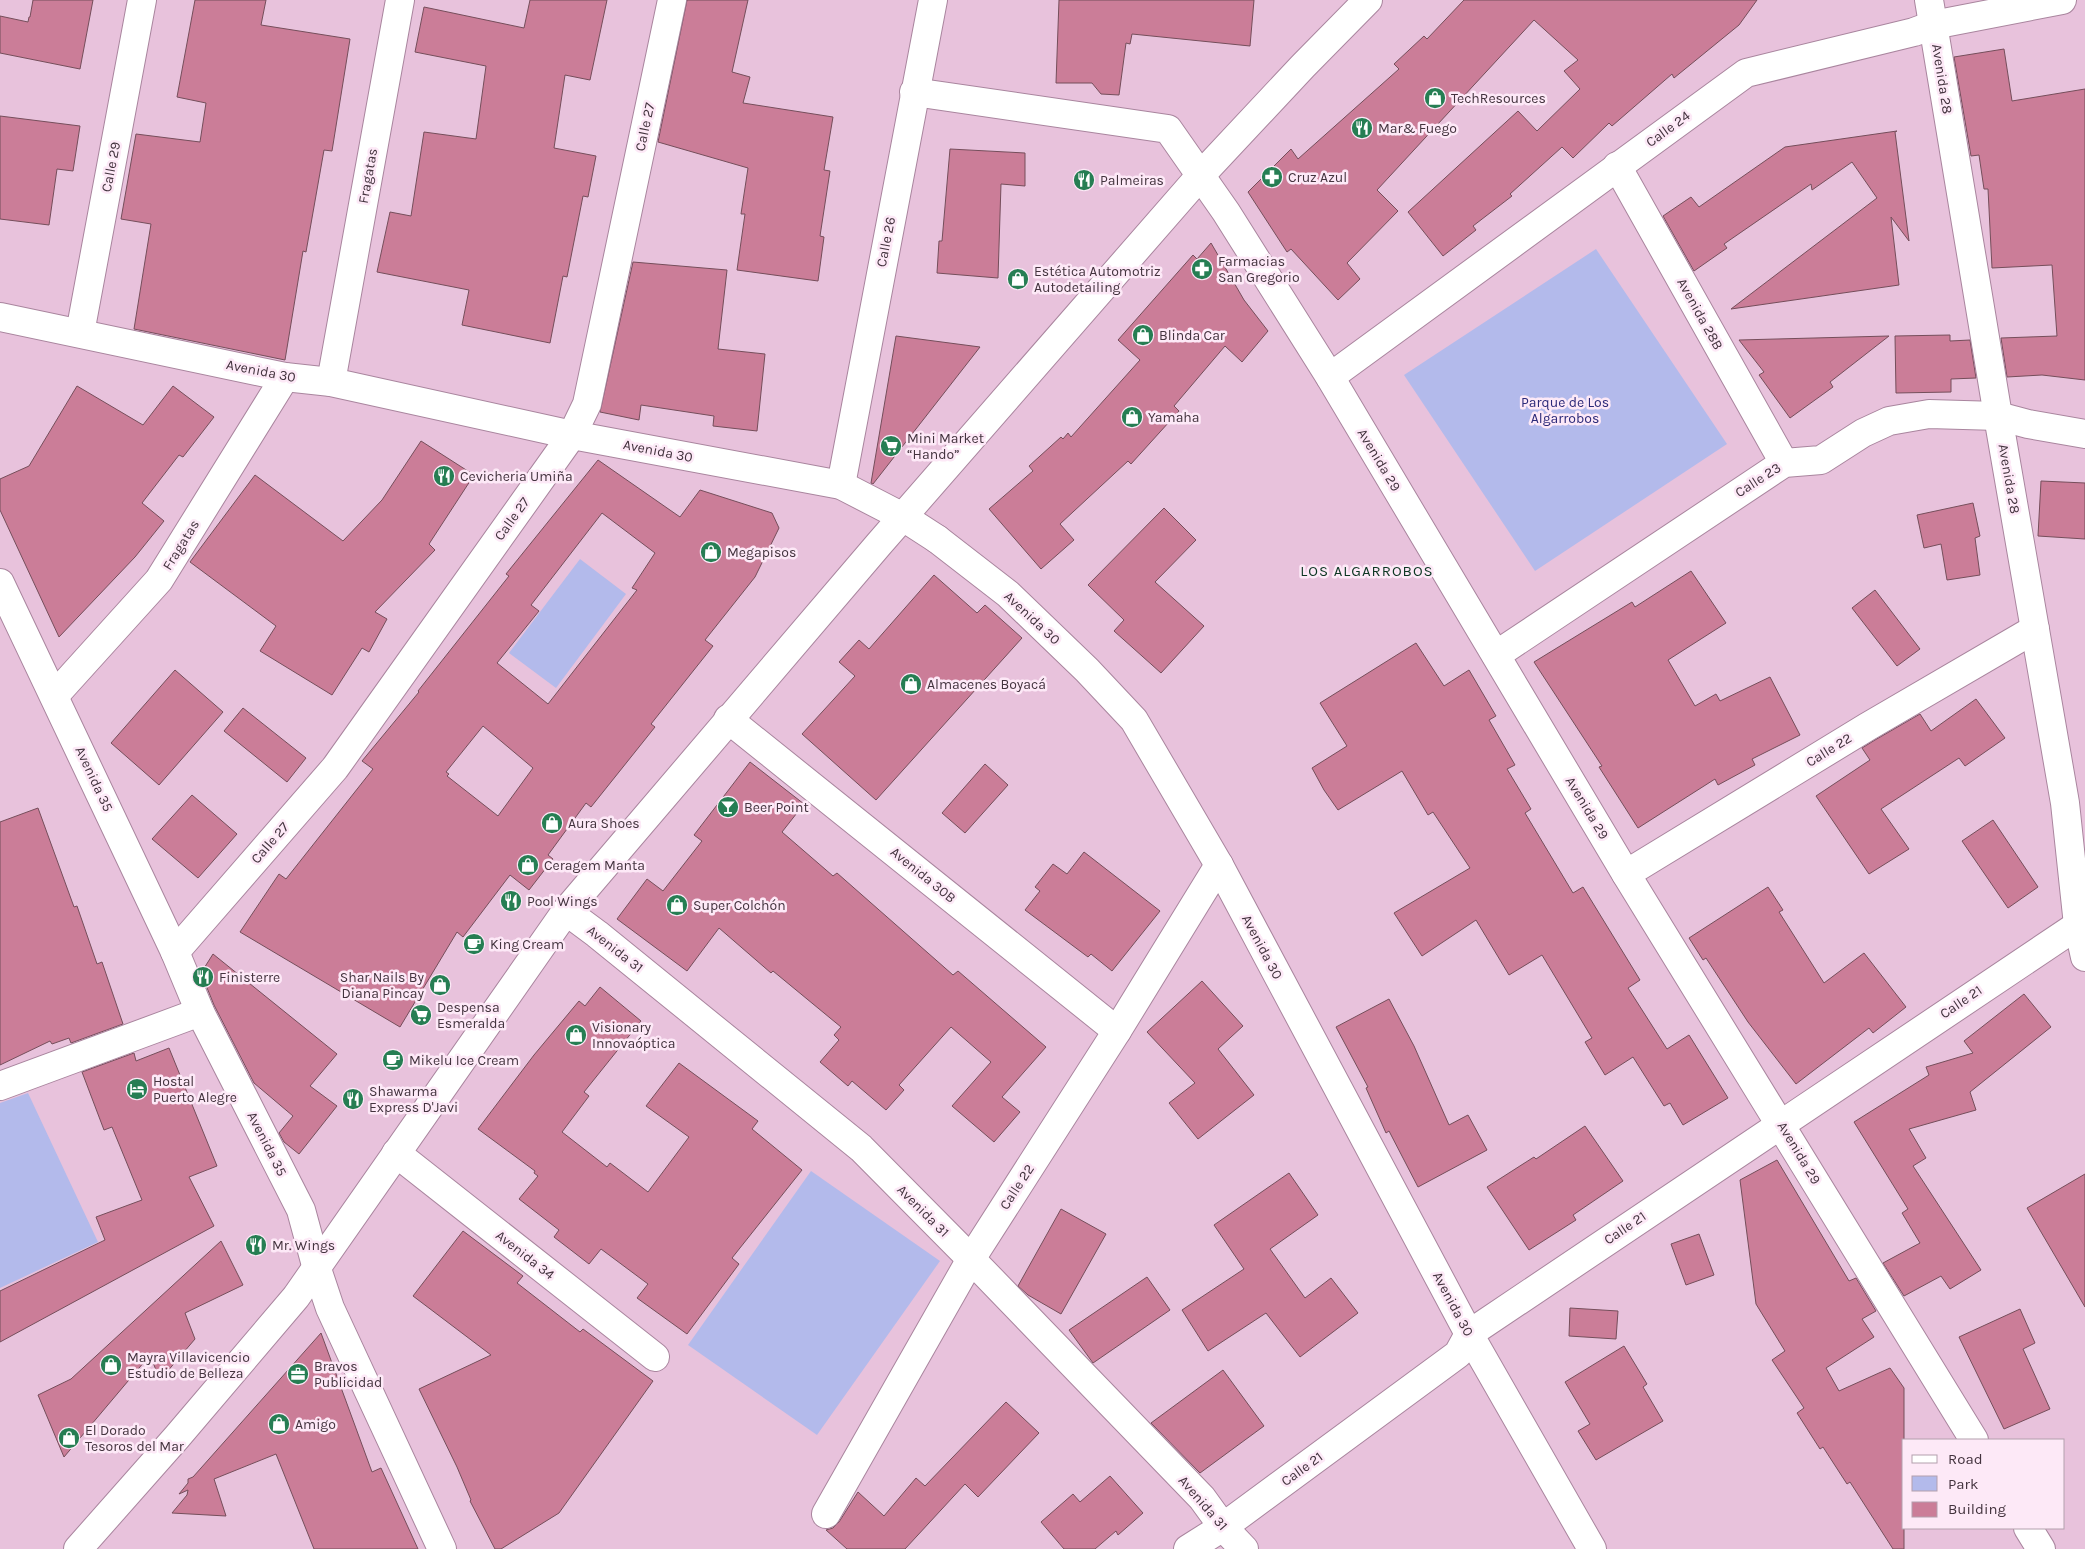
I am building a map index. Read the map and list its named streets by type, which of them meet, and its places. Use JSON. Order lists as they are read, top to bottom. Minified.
{"streets":{"street":["Avenida 28","Calle 27","Calle 24","Calle 29","Fragatas","Calle 26","Avenida 28B","Avenida 30","Avenida 29","Calle 23","Calle 22","Avenida 35","Avenida 30B","Avenida 31","Calle 21","Avenida 34"]},"crossings":[["Avenida 28","Calle 24"],["Avenida 28","Calle 23"],["Avenida 28","Calle 22"],["Avenida 28","Calle 21"],["Calle 27","Avenida 30"],["Calle 27","Avenida 35"],["Calle 24","Avenida 28B"],["Calle 24","Avenida 29"],["Calle 29","Avenida 30"],["Fragatas","Avenida 30"],["Fragatas","Avenida 35"],["Calle 26","Avenida 30"],["Calle 26","Avenida 29"],["Avenida 28B","Calle 23"],["Avenida 30","Calle 22"],["Avenida 30","Calle 21"],["Avenida 29","Calle 23"],["Avenida 29","Calle 22"],["Avenida 29","Calle 21"],["Calle 22","Avenida 30B"],["Calle 22","Avenida 31"],["Avenida 31","Calle 21"]],"districts":["LOS ALGARROBOS"],"parks":["Parque de Los Algarrobos"],"places":{"shop":["TechResources","Estética Automotriz Autodetailing","Blinda Car","Yamaha","Megapisos","Almacenes Boyacá","Aura Shoes","Ceragem Manta","Super Colchón","Shar Nails By Diana Pincay","Visionary Innovaóptica","Mayra Villavicencio Estudio de Belleza","Amigo","El Dorado Tesoros del Mar"],"restaurant":["Mar& Fuego","Palmeiras","Cevicheria Umiña","Pool Wings","Finisterre","Shawarma Express D'Javi","Mr. Wings"],"pharmacy":["Cruz Azul","Farmacias San Gregorio"],"supermarket":["Mini Market “Hando”","Despensa Esmeralda"],"bar":["Beer Point"],"cafe":["King Cream","Mikelu Ice Cream"],"hotel":["Hostal Puerto Alegre"],"office":["Bravos Publicidad"]},"legend":["Road","Park","Building"]}
